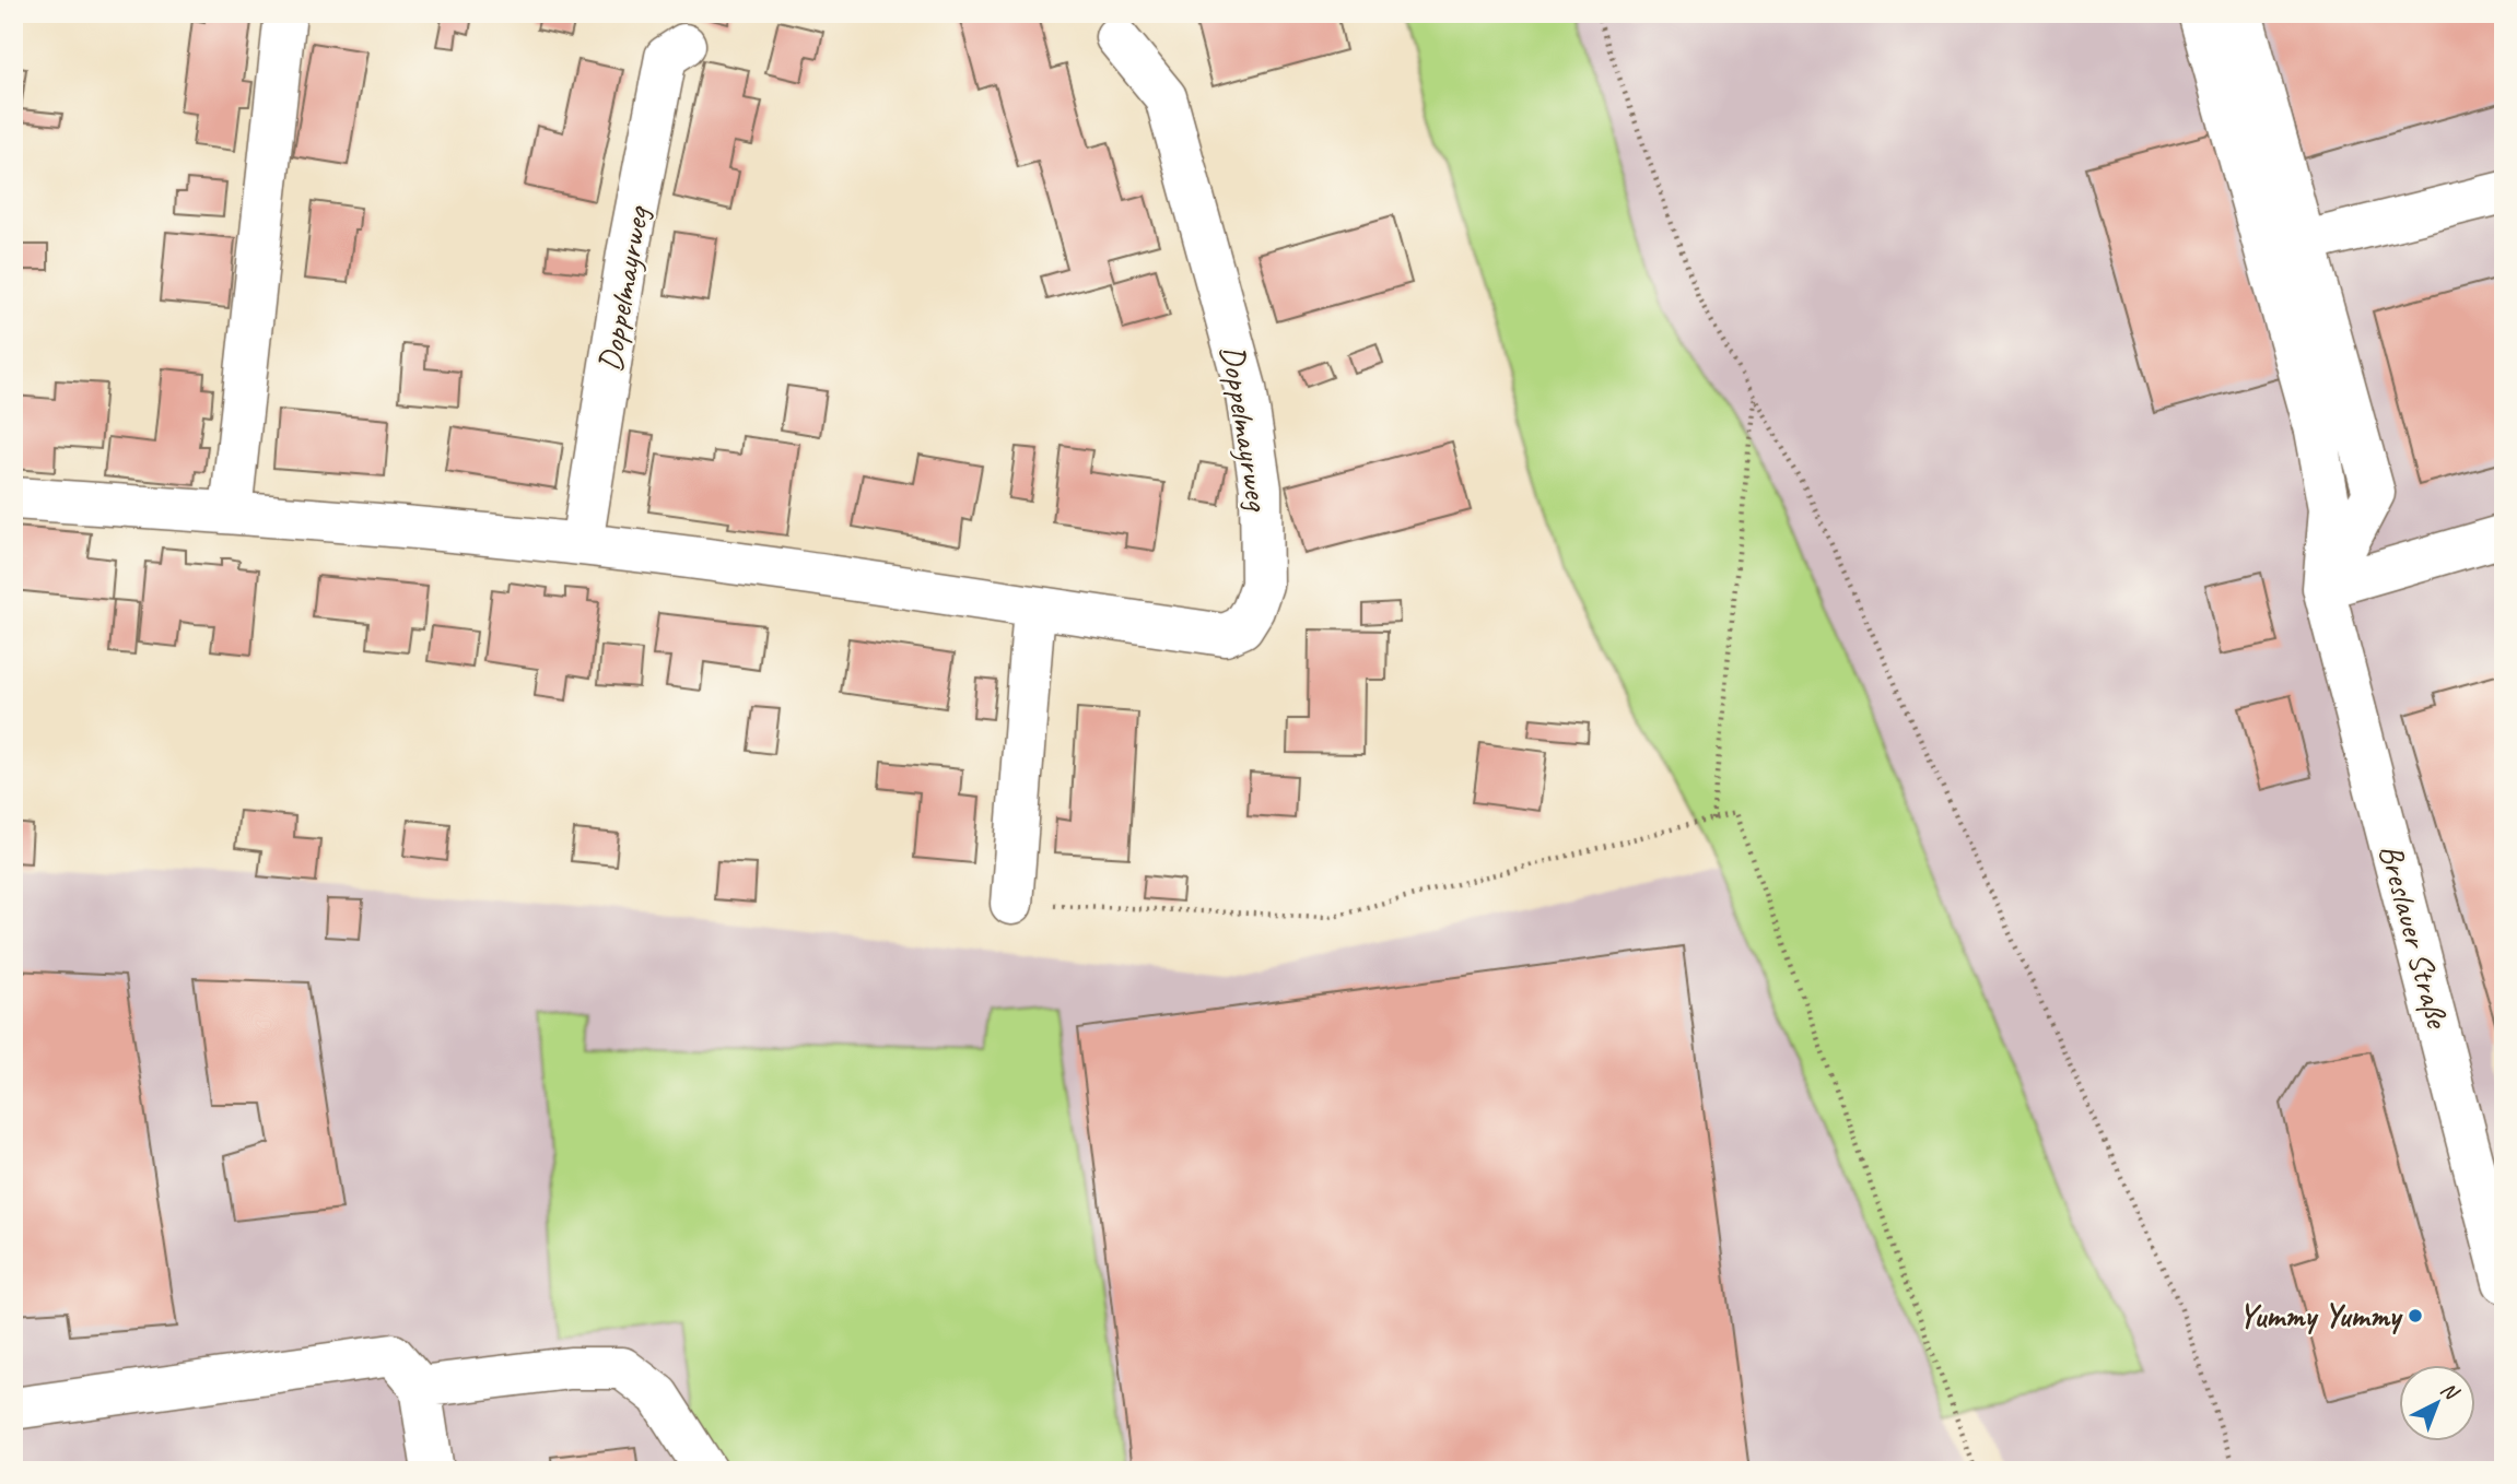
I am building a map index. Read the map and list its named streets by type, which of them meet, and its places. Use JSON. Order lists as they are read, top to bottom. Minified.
{"streets":{"street":["Doppelmayrweg","Breslauer Straße"]},"places":["Yummy Yummy"],"north":"top right"}
